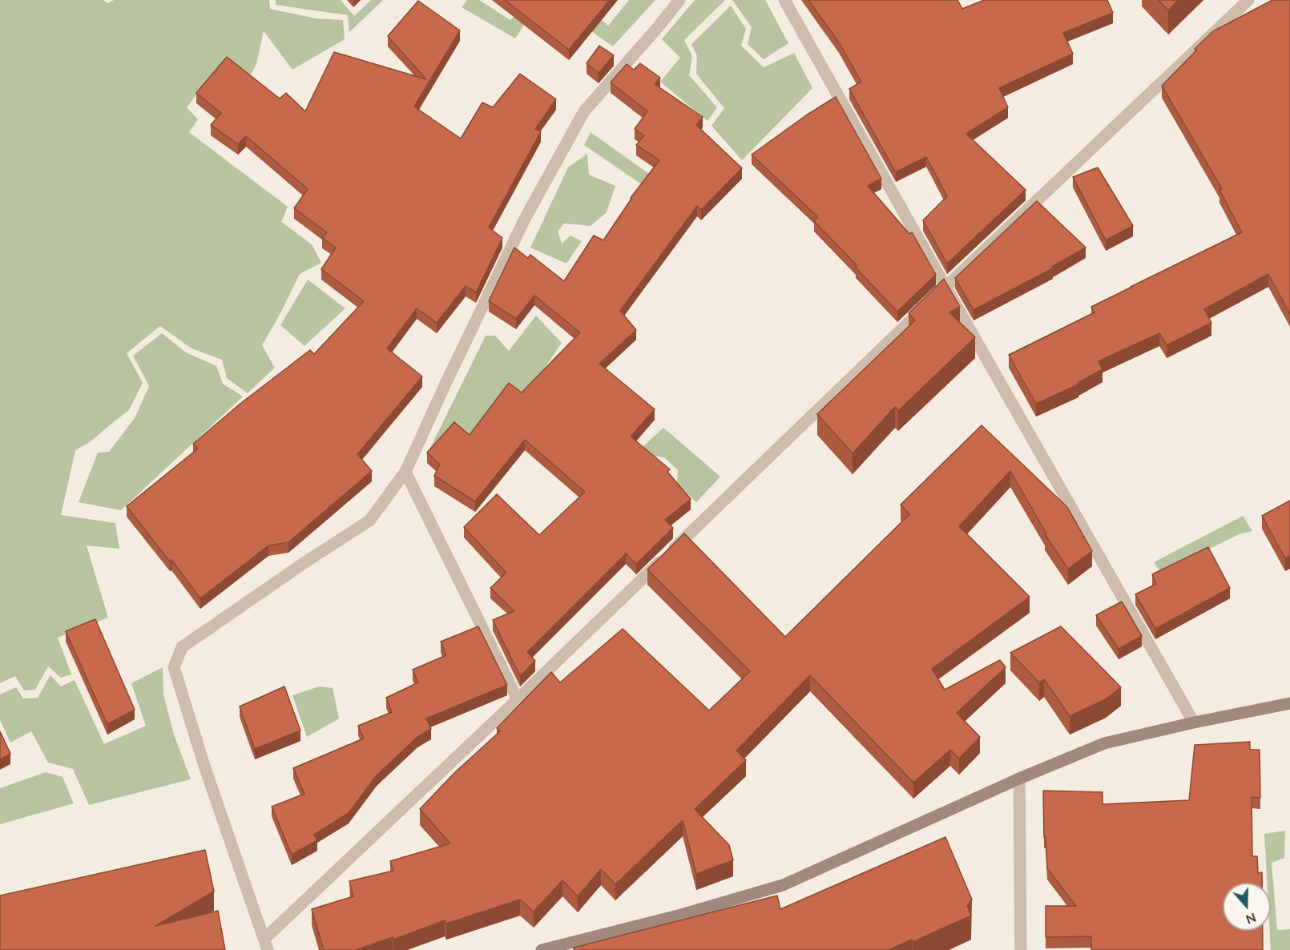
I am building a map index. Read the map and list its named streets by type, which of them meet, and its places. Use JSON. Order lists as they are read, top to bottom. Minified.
{"north":"bottom"}
